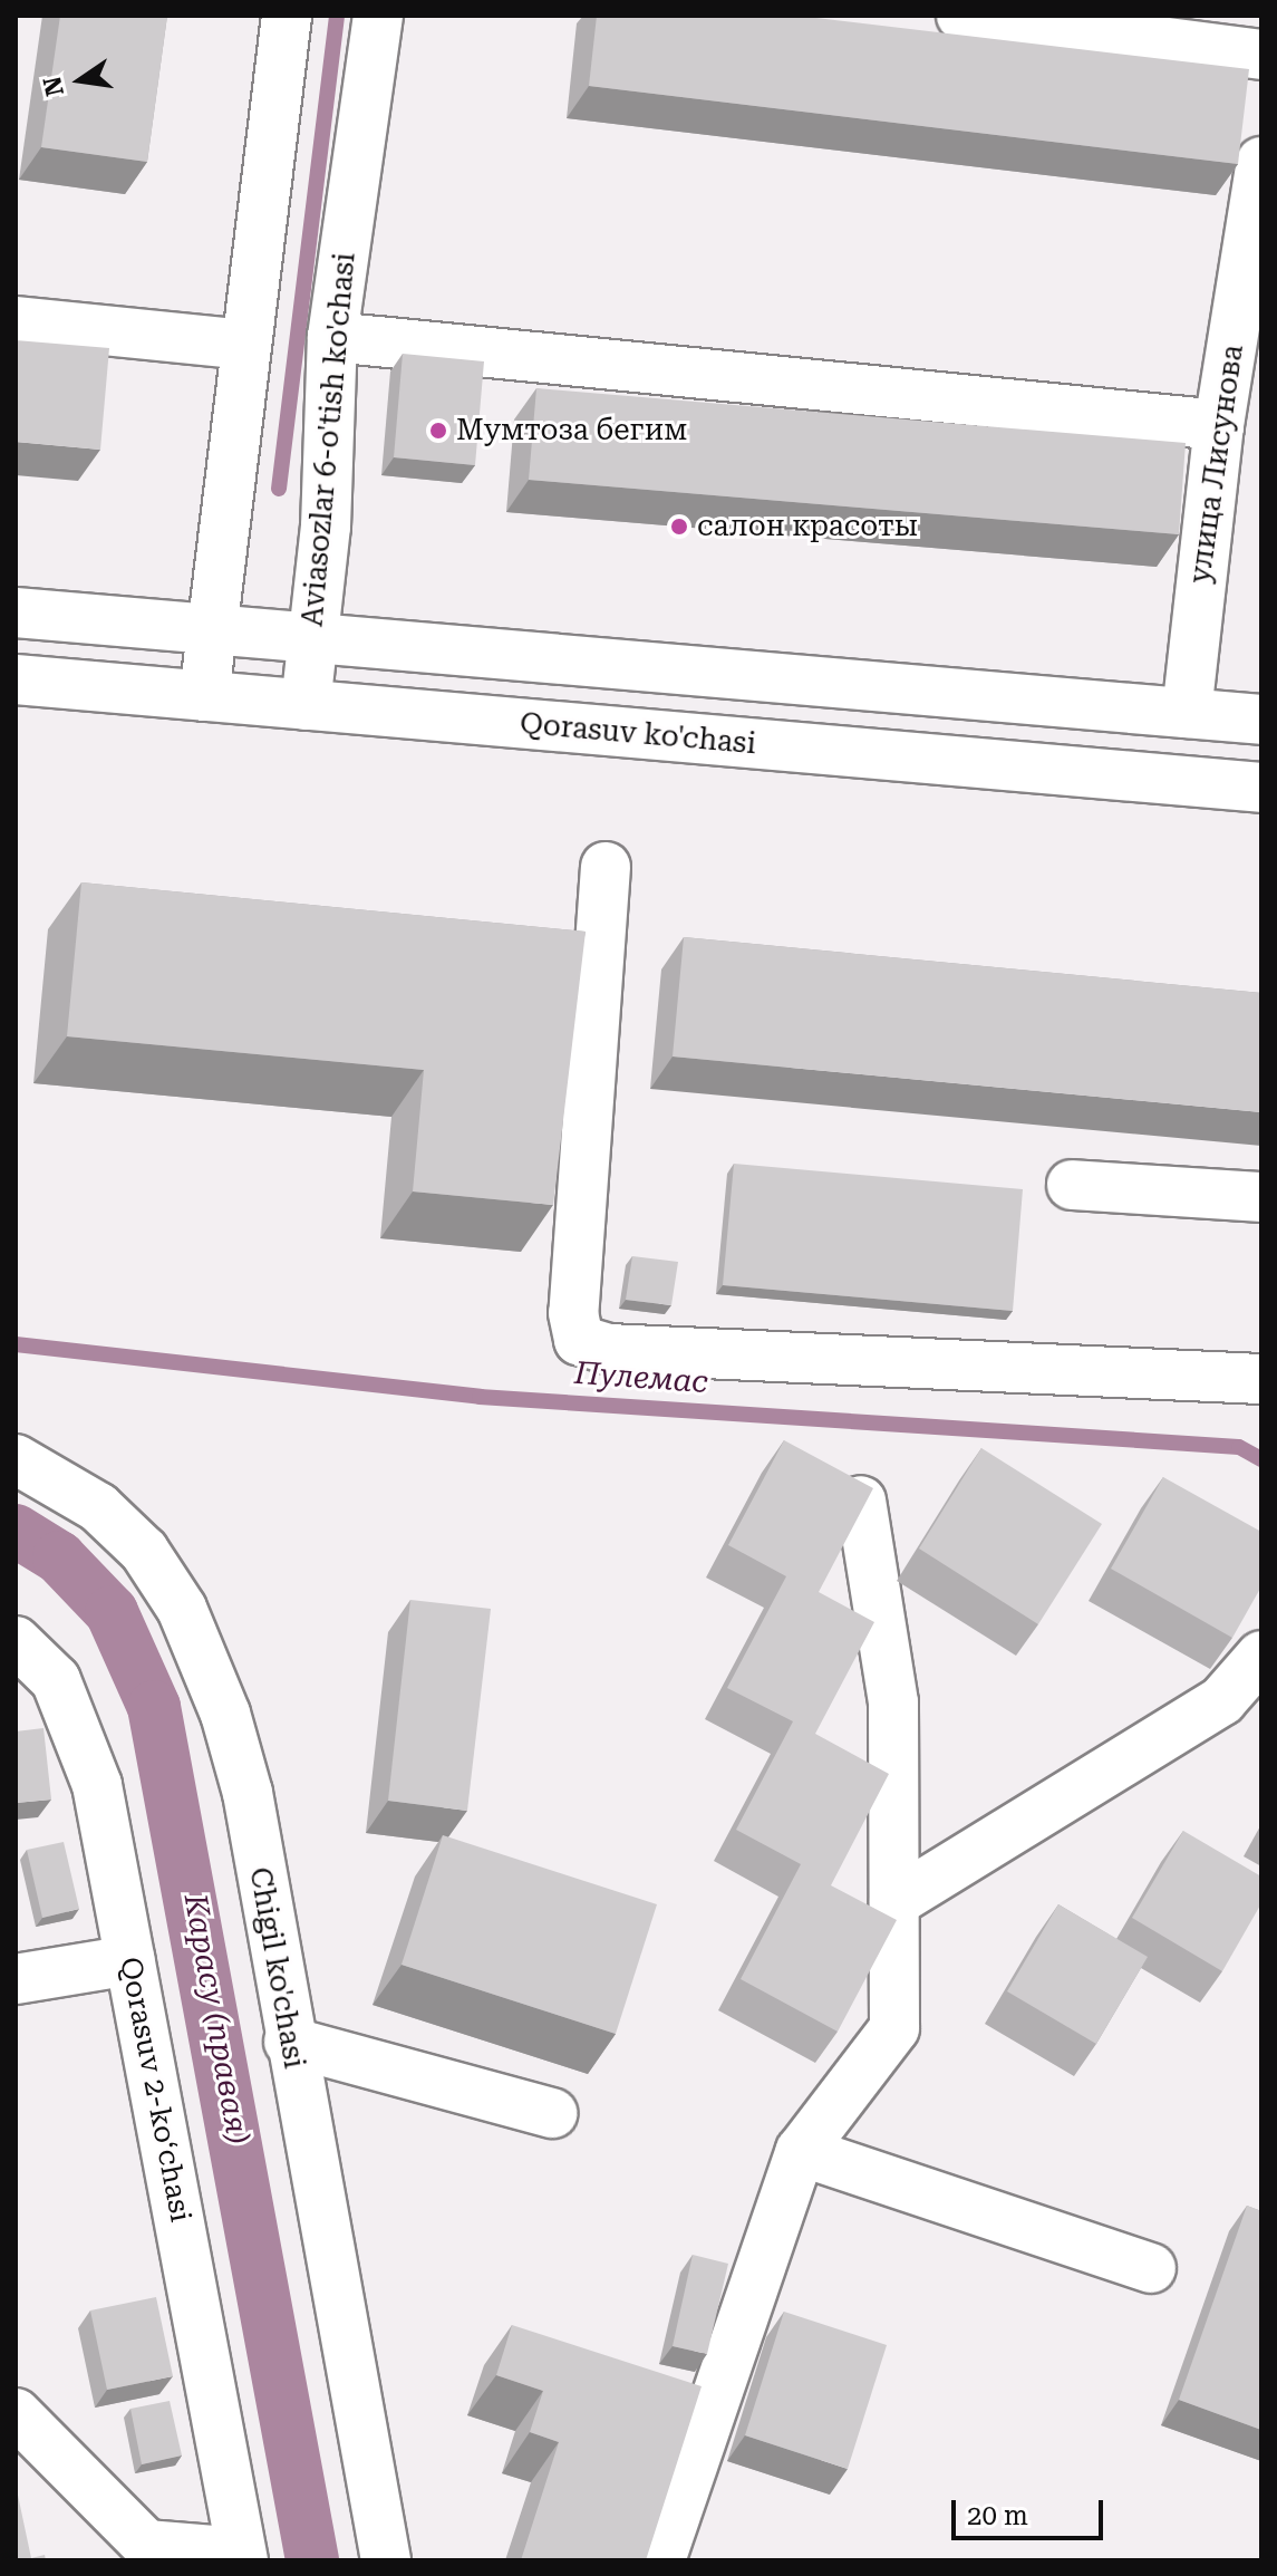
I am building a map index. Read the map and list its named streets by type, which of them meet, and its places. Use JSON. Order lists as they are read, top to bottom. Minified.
{"streets":{"street":["Aviasozlar 6-o'tish ko'chasi","улица Лисунова","Qorasuv ko'chasi","Chigil ko'chasi","Qorasuv 2-koʻchasi"]},"crossings":[["Aviasozlar 6-o'tish ko'chasi","Qorasuv ko'chasi"]],"water":["Пулемас","Карасу (правая)"],"places":["Мумтоза бегим","салон красоты"],"scale_bar":"20 m","north":"left"}
